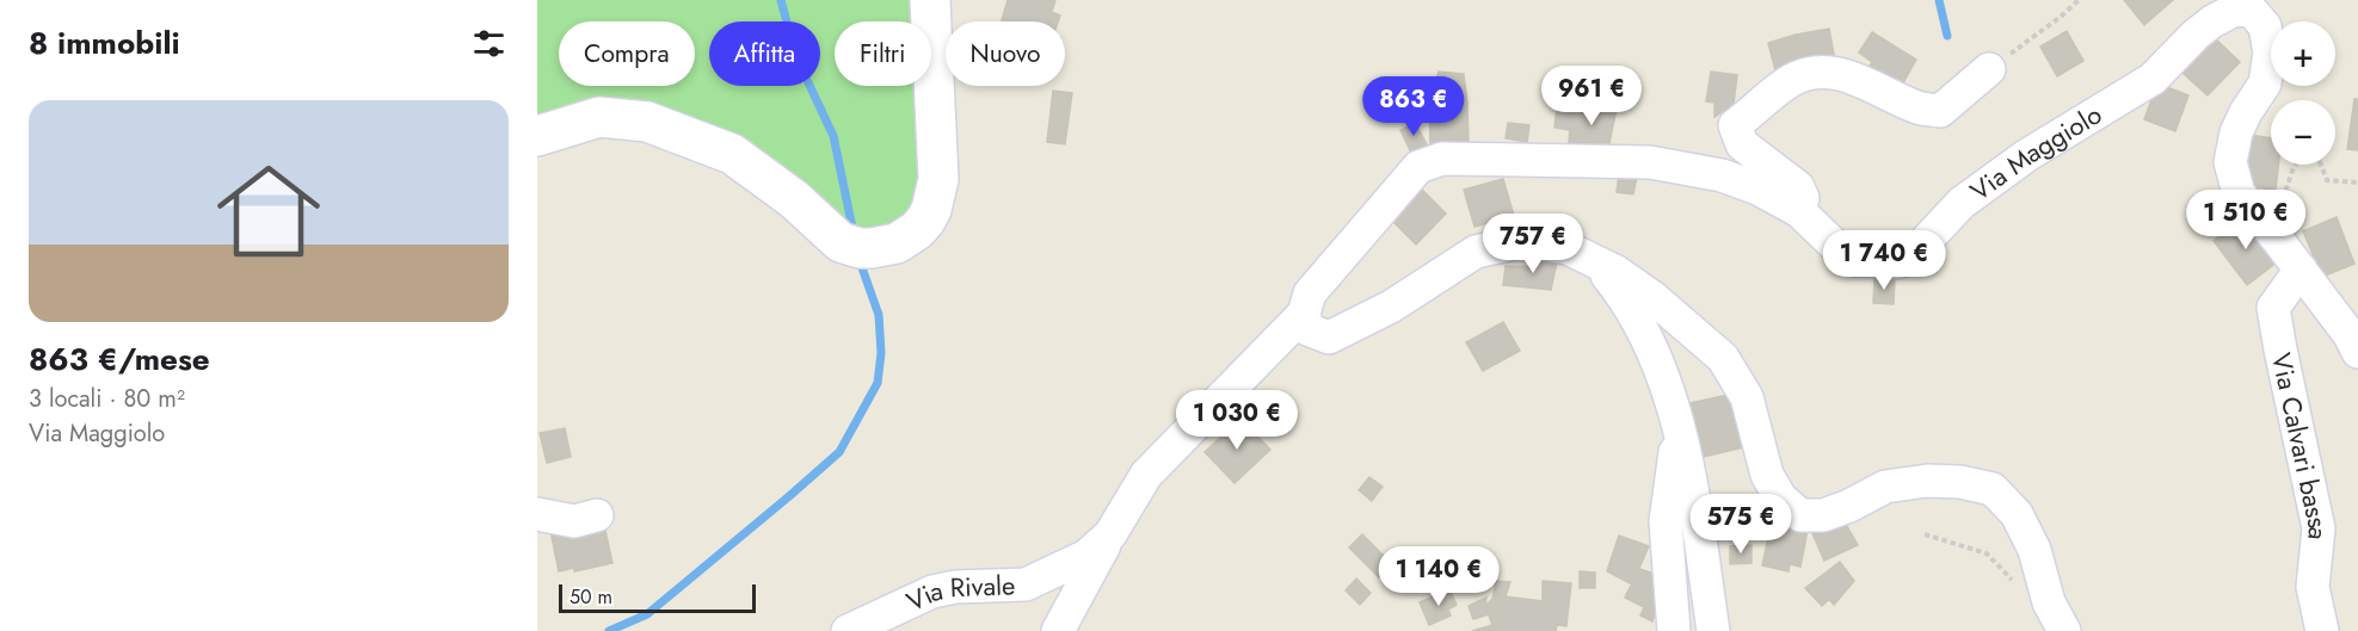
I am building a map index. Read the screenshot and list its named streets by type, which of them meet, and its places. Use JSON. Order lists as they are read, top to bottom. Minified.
{"streets":{"street":["Via Maggiolo","Via Calvari bassa","Via Rivale"]},"crossings":[["Via Maggiolo","Via Calvari bassa"],["Via Maggiolo","Via Rivale"]],"scale_bar":"50 m","page":{"heading":"8 immobili","map_buttons":["+","−"],"chip":["Compra","Affitta","Filtri","Nuovo"],"price":["961 €","863 €","1 510 €","757 €","1 740 €","1 030 €","575 €","1 140 €"],"list":[{"name":"863 €/mese","note":"3 locali · 80 m² · Via Maggiolo"}],"scale":"50 m"}}
